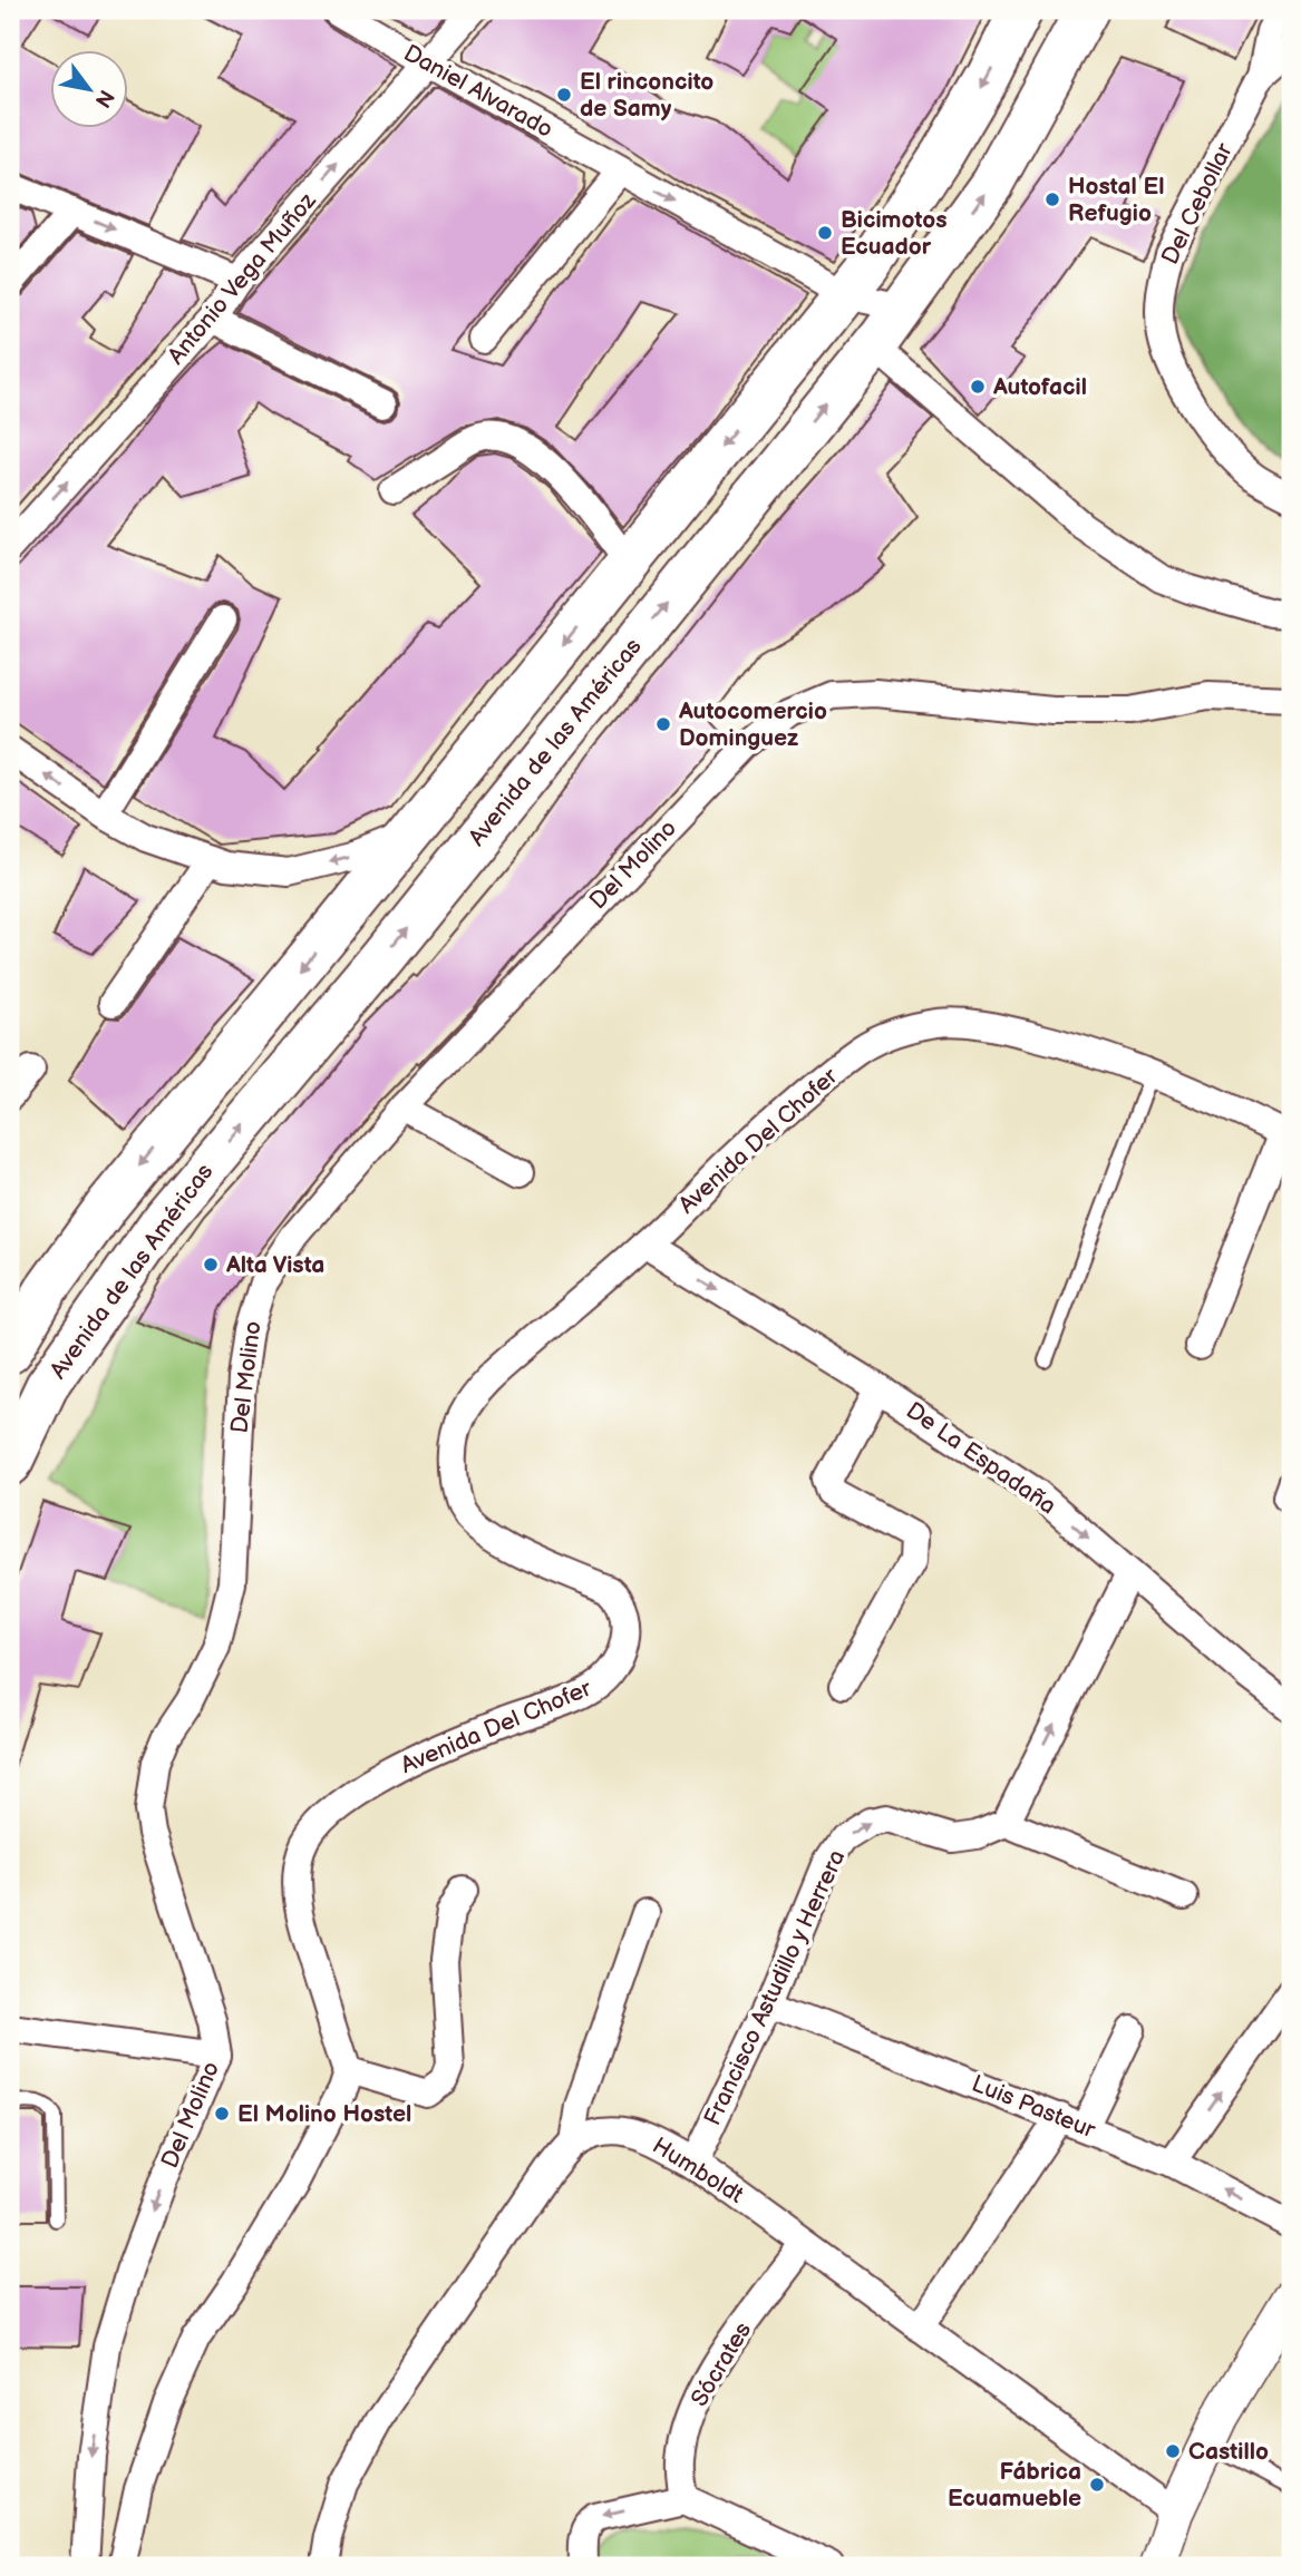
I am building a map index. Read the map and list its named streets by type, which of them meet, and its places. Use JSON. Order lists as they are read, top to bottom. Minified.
{"streets":{"main road":["Avenida de las Américas"],"street":["Daniel Alvarado","Del Cebollar","Antonio Vega Muñoz","Del Molino","Avenida Del Chofer","De La Espadaña","Francisco Astudillo y Herrera","Luis Pasteur","Humboldt","Sócrates"]},"crossings":[["Daniel Alvarado","Antonio Vega Muñoz"],["Daniel Alvarado","Avenida de las Américas"],["Avenida Del Chofer","De La Espadaña"],["Francisco Astudillo y Herrera","Luis Pasteur"],["Francisco Astudillo y Herrera","Humboldt"],["Humboldt","Sócrates"]],"one_way":["Daniel Alvarado","De La Espadaña","Francisco Astudillo y Herrera"],"places":["El rinconcito de Samy","Hostal El Refugio","Bicimotos Ecuador","Autofacil","Autocomercio Dominguez","Alta Vista","El Molino Hostel","Castillo","Fábrica Ecuamueble"],"north":"bottom right"}
